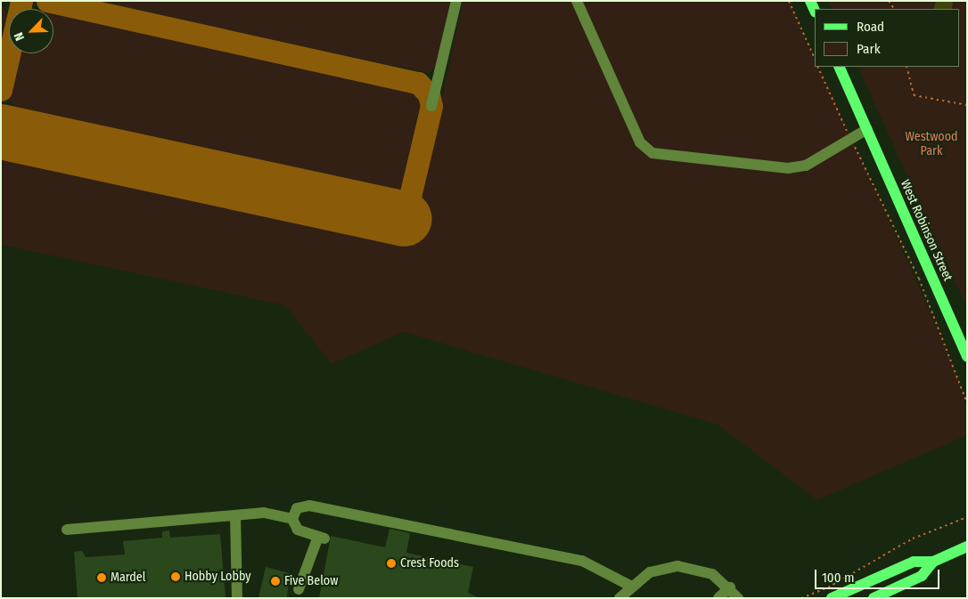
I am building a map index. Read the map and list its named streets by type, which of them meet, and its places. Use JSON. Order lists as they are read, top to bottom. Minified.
{"streets":{"main road":["West Robinson Street"]},"parks":["Westwood Park"],"places":["Crest Foods","Hobby Lobby","Mardel","Five Below"],"legend":["Road","Park"],"scale_bar":"100 m","north":"bottom left"}
